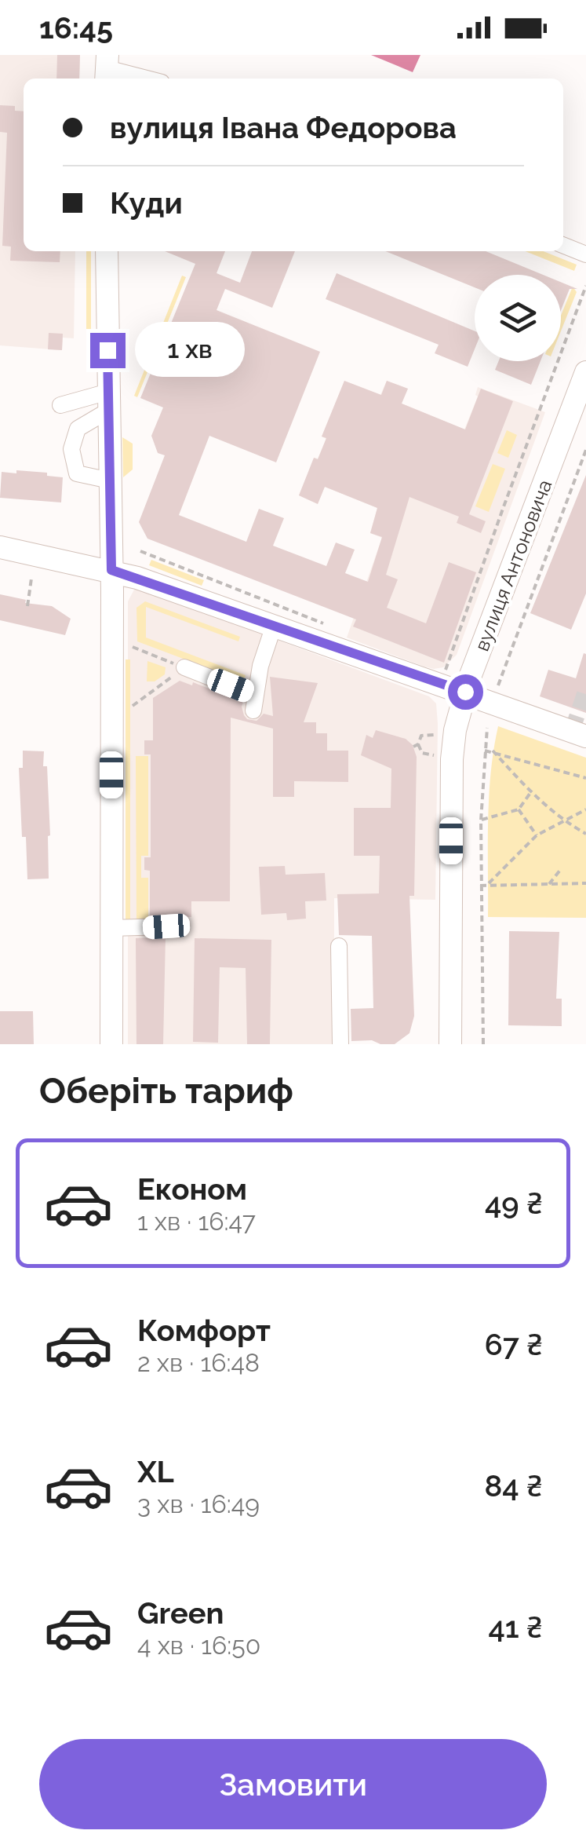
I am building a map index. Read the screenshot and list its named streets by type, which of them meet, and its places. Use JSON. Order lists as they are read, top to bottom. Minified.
{"streets":{"main road":["вулиця Антоновича"]},"page":{"status":"16:45","banner":["вулиця Івана Федорова","Куди"],"bubble":"1 хв","heading":"Оберіть тариф","list":[{"name":"Економ","note":"1 хв · 16:47","value":"49 ₴"},{"name":"Комфорт","note":"2 хв · 16:48","value":"67 ₴"},{"name":"XL","note":"3 хв · 16:49","value":"84 ₴"},{"name":"Green","note":"4 хв · 16:50","value":"41 ₴"}],"buttons":"Замовити"}}
